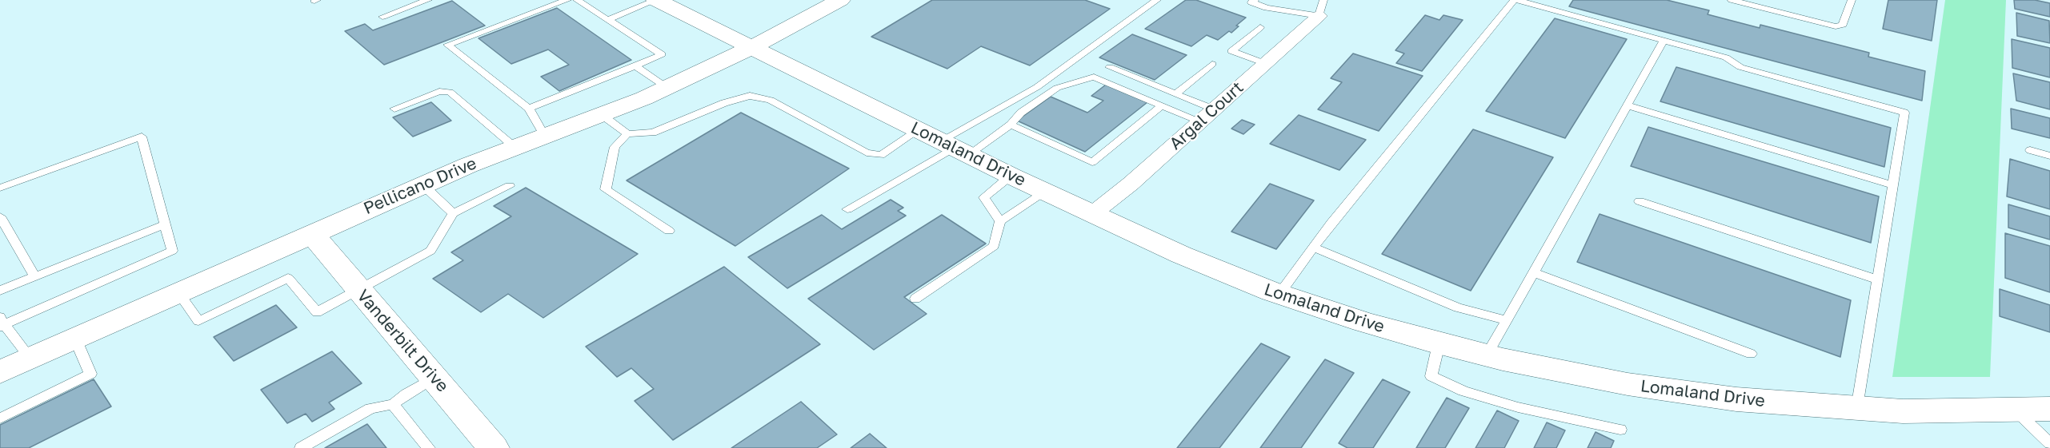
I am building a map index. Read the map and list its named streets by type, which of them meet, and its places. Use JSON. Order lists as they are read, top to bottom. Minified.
{"streets":{"street":["Argal Court","Lomaland Drive","Pellicano Drive","Vanderbilt Drive"]},"crossings":[["Argal Court","Lomaland Drive"],["Lomaland Drive","Pellicano Drive"],["Pellicano Drive","Vanderbilt Drive"]]}
